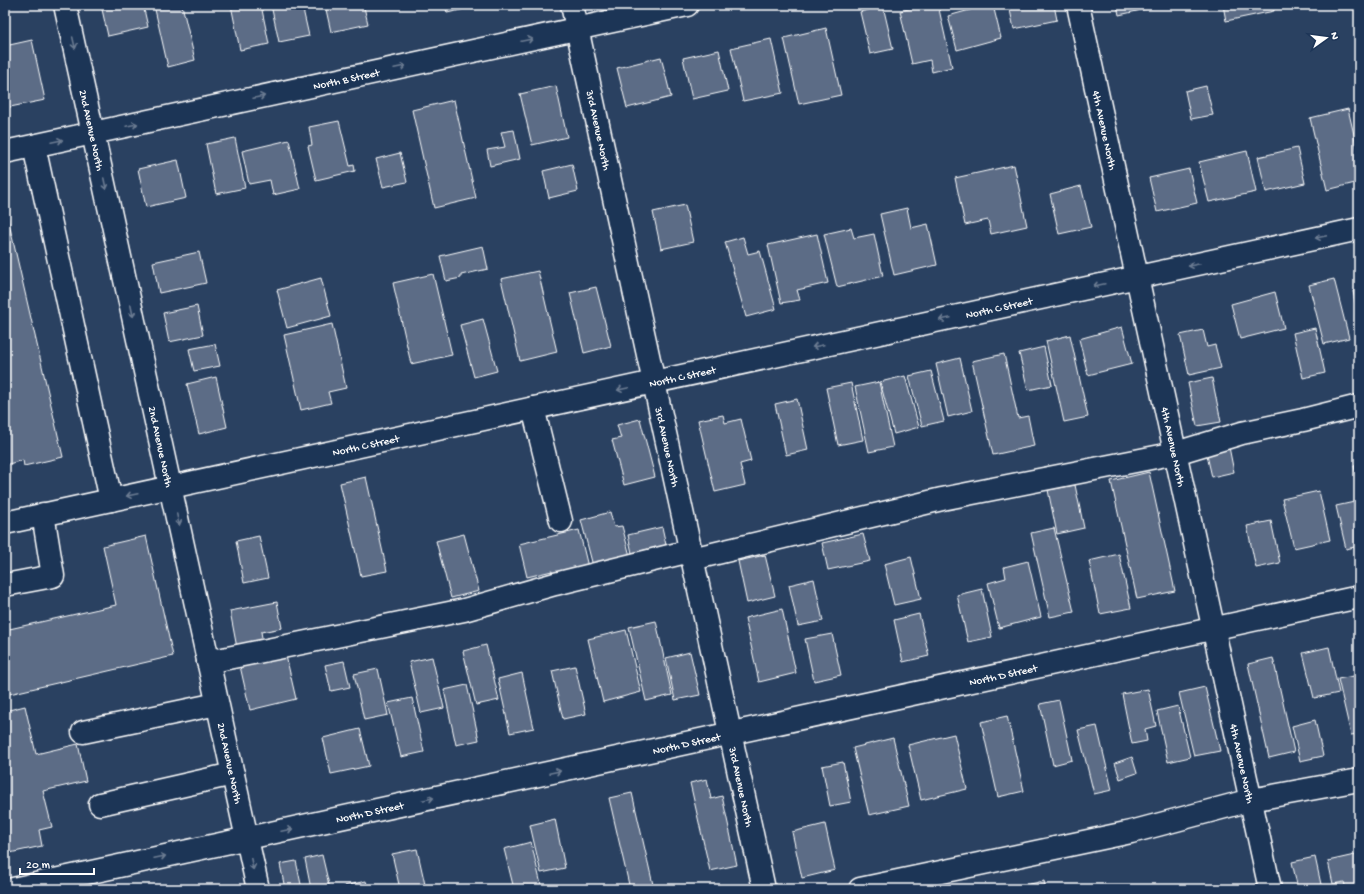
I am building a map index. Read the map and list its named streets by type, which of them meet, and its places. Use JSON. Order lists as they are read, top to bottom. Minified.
{"streets":{"street":["North B Street","2nd Avenue North","3rd Avenue North","4th Avenue North","North C Street","North D Street"]},"crossings":[["North B Street","2nd Avenue North"],["North B Street","3rd Avenue North"],["2nd Avenue North","North C Street"],["2nd Avenue North","North D Street"],["3rd Avenue North","North C Street"],["3rd Avenue North","North D Street"],["4th Avenue North","North C Street"],["4th Avenue North","North D Street"]],"one_way":["North B Street"],"scale_bar":"20 m","north":"right"}
